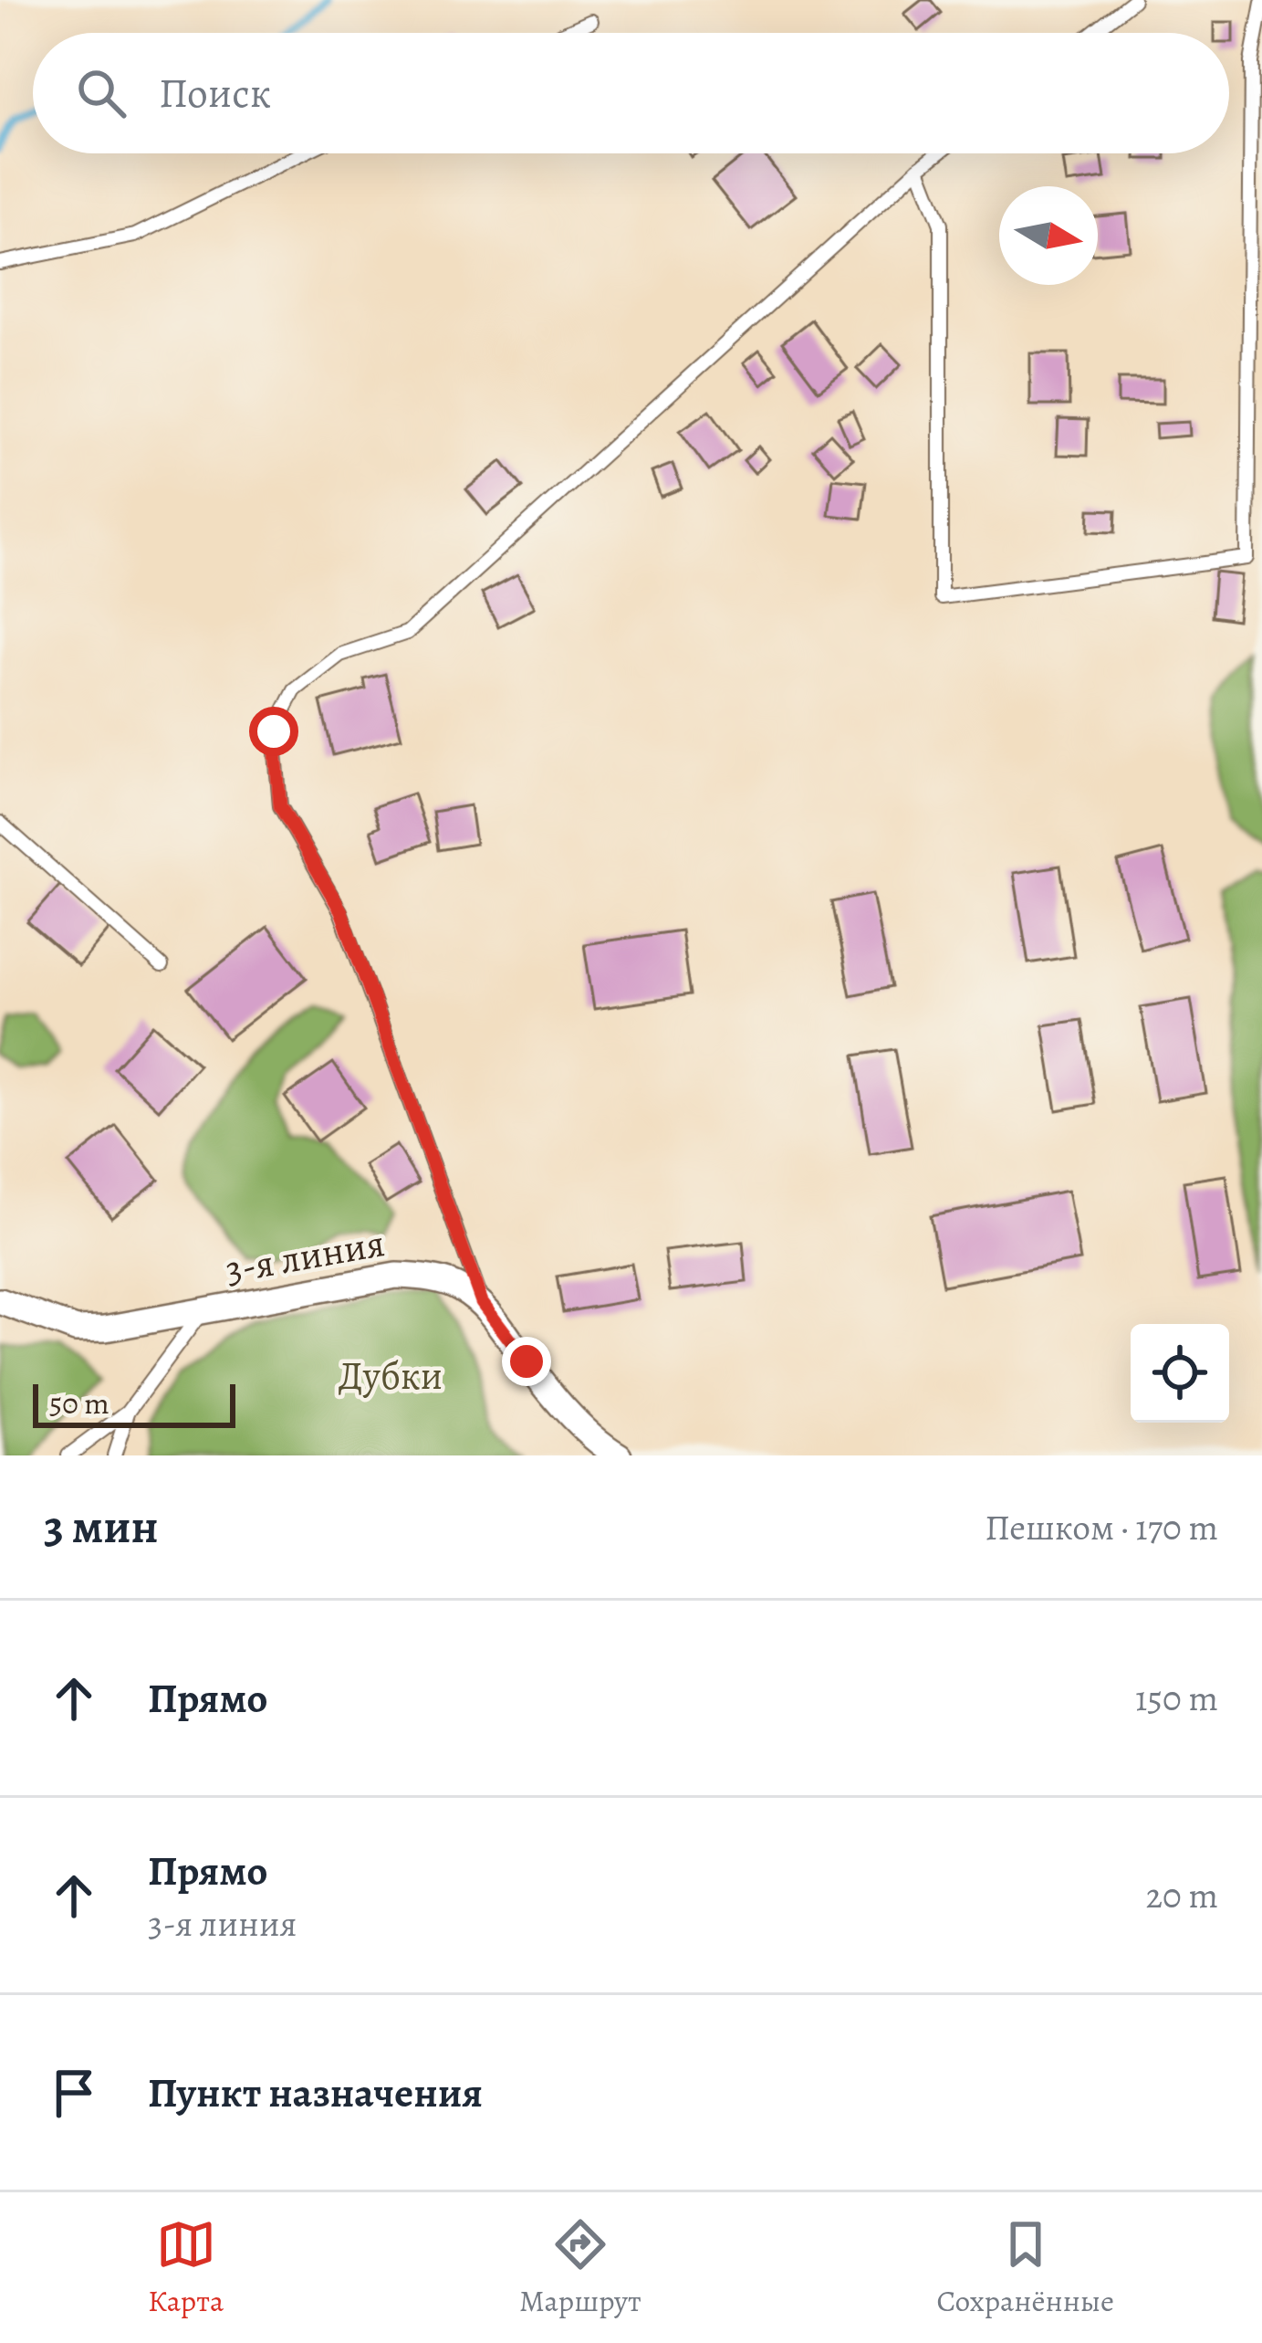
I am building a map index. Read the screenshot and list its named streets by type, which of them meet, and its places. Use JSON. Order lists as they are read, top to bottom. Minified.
{"streets":{"street":["3-я линия"]},"parks":["Дубки"],"scale_bar":"50 m","north":"right","page":{"search":"Поиск","scale":"50 m","heading":["3 мин","Пешком · 170 m"],"list":[["Прямо","150 m"],["Прямо","3-я линия","20 m"],"Пункт назначения"],"nav":["Карта","Маршрут","Сохранённые"]}}
